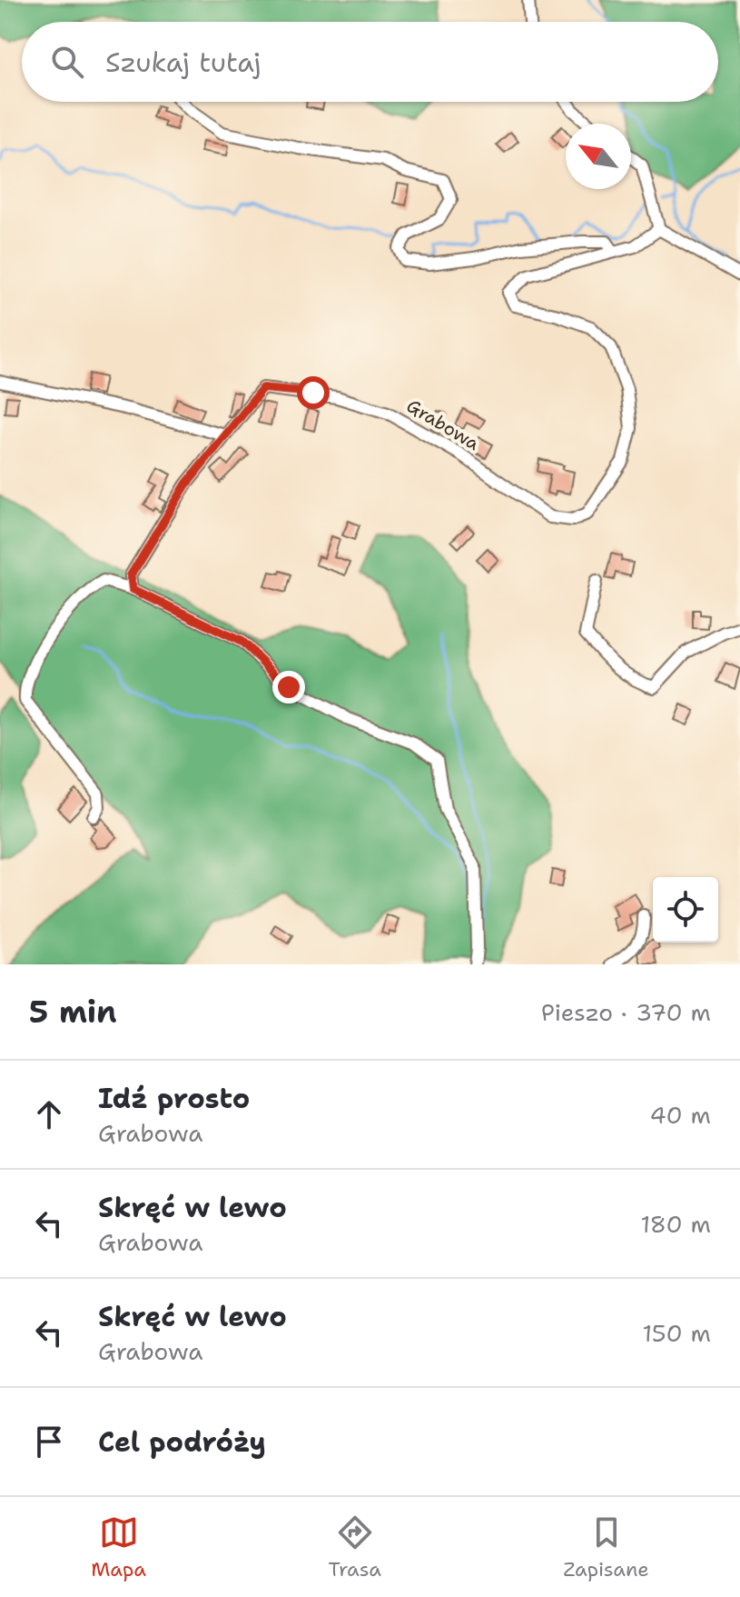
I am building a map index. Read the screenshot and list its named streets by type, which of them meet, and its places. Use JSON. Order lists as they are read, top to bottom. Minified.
{"streets":{"street":["Grabowa"]},"north":"top left","page":{"search":"Szukaj tutaj","heading":["5 min","Pieszo · 370 m"],"list":[["Idź prosto","Grabowa","40 m"],["Skręć w lewo","Grabowa","180 m"],["Skręć w lewo","Grabowa","150 m"],"Cel podróży"],"nav":["Mapa","Trasa","Zapisane"]}}
